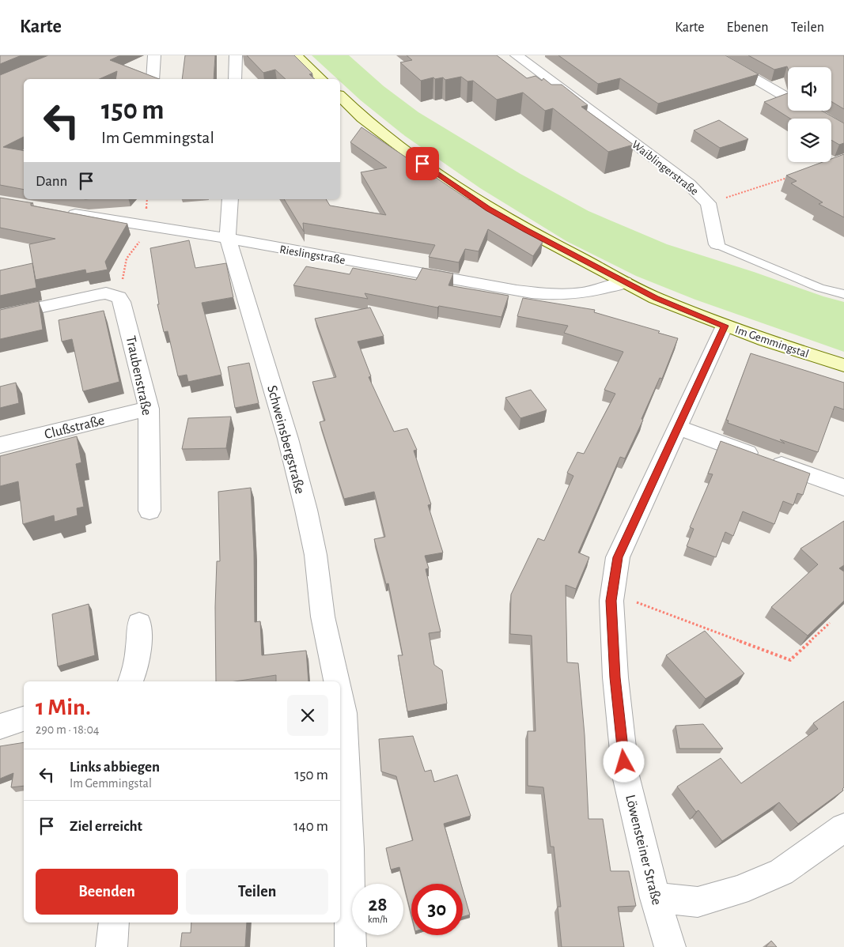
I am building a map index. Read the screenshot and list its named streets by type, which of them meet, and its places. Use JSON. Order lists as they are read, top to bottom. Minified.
{"streets":{"street":["Waiblingerstraße","Rieslingstraße","Im Gemmingstal","Traubenstraße","Clußstraße","Schweinsbergstraße","Löwensteiner Straße"]},"crossings":[["Rieslingstraße","Im Gemmingstal"],["Rieslingstraße","Schweinsbergstraße"],["Im Gemmingstal","Löwensteiner Straße"],["Traubenstraße","Clußstraße"]],"page":{"header":"Karte","nav":["Karte","Ebenen","Teilen"],"turn":["150 m","Im Gemmingstal"],"then":"Dann","heading":["1 Min.","290 m · 18:04"],"list":[{"name":"Links abbiegen","note":"Im Gemmingstal","value":"150 m"},{"name":"Ziel erreicht","value":"140 m"}],"buttons":["Beenden","Teilen"],"speed":"28 km/h","limit":"30"}}
